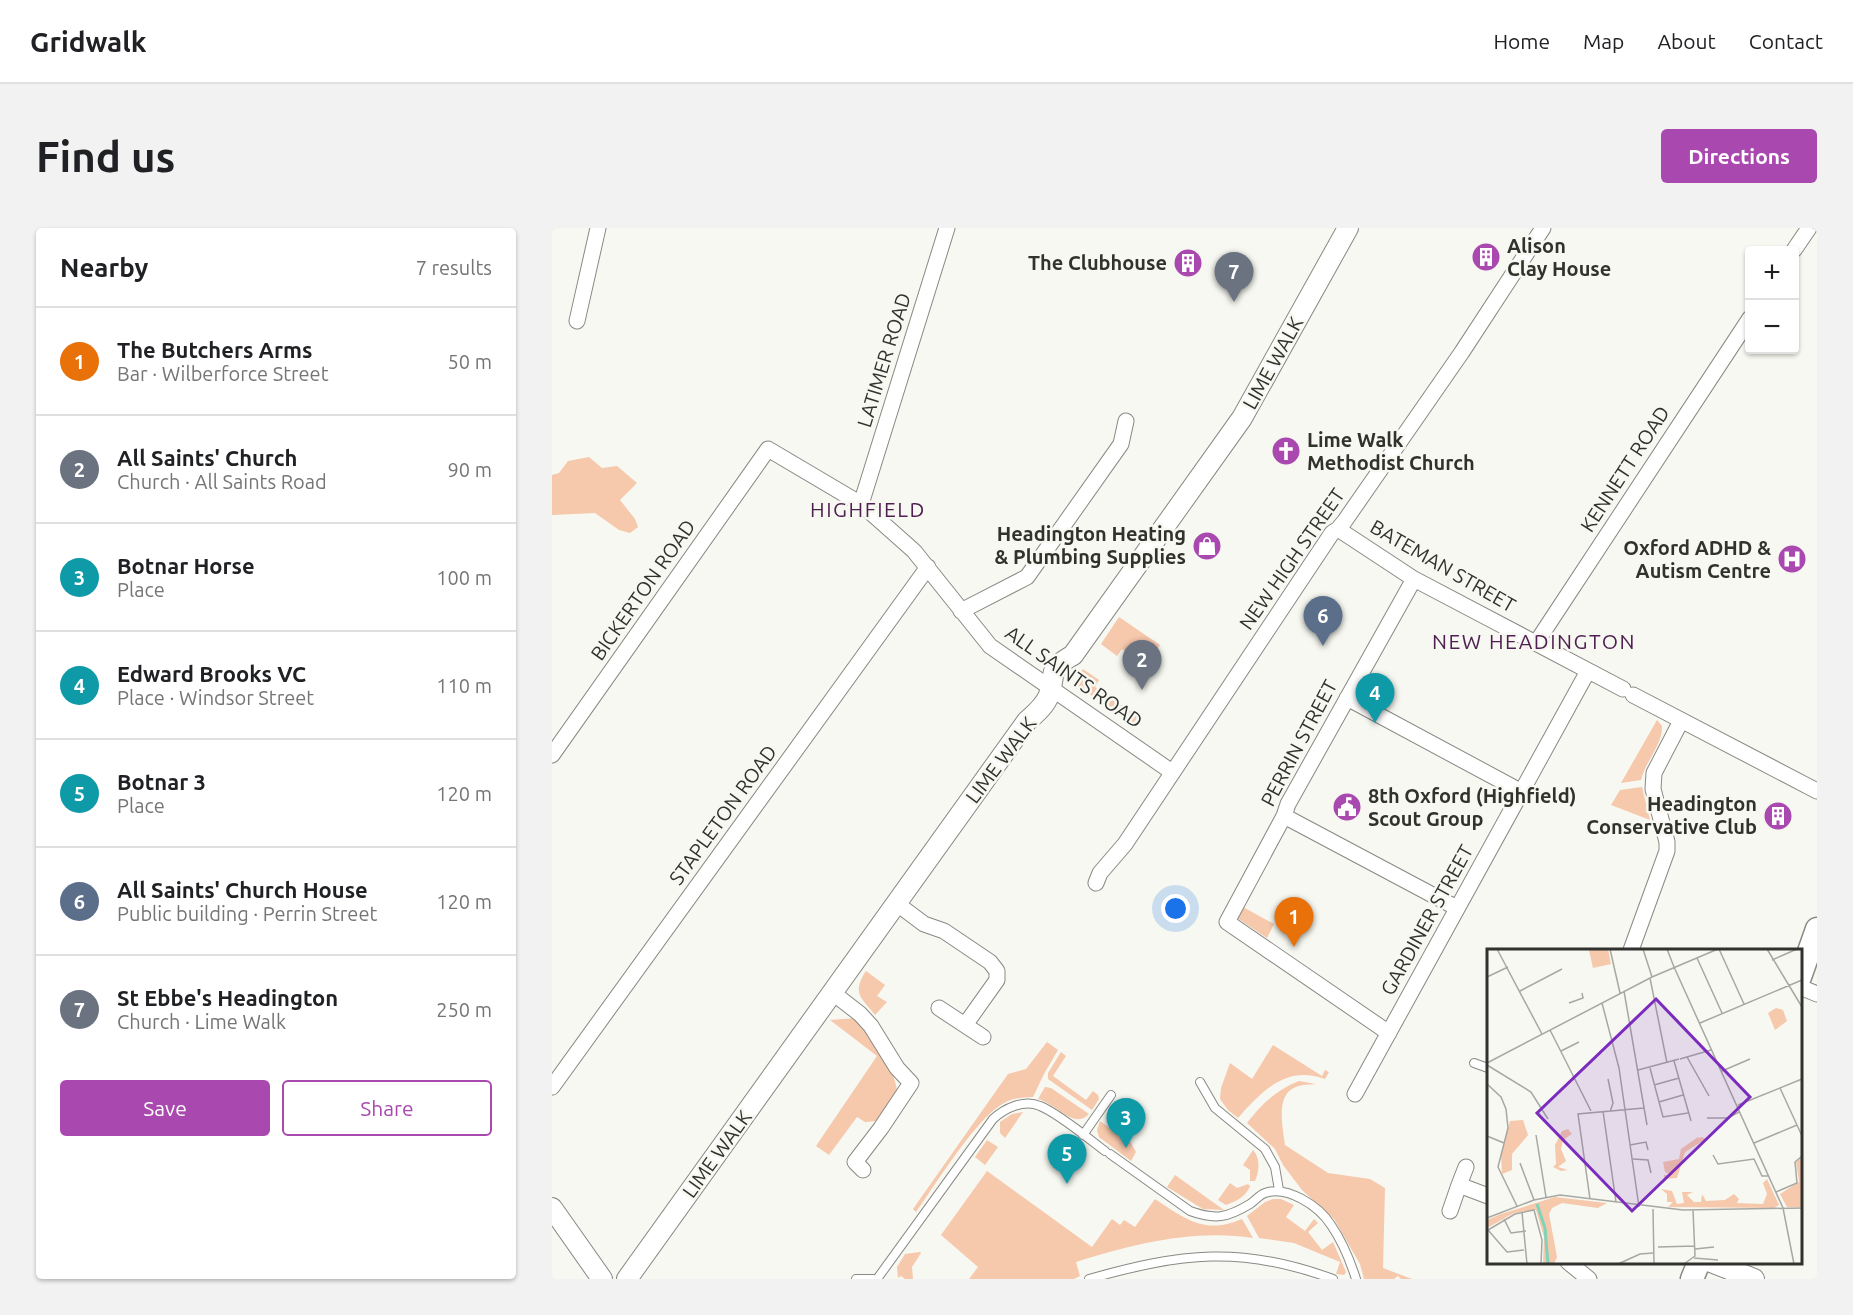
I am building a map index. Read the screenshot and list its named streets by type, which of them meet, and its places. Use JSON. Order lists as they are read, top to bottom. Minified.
{"streets":{"street":["LATIMER ROAD","LIME WALK","KENNETT ROAD","NEW HIGH STREET","BATEMAN STREET","BICKERTON ROAD","ALL SAINTS ROAD","PERRIN STREET","STAPLETON ROAD","GARDINER STREET"]},"crossings":[["LATIMER ROAD","ALL SAINTS ROAD"],["LIME WALK","ALL SAINTS ROAD"],["KENNETT ROAD","BATEMAN STREET"],["NEW HIGH STREET","BATEMAN STREET"],["NEW HIGH STREET","ALL SAINTS ROAD"],["BATEMAN STREET","PERRIN STREET"],["BATEMAN STREET","GARDINER STREET"],["BICKERTON ROAD","ALL SAINTS ROAD"],["ALL SAINTS ROAD","STAPLETON ROAD"],["PERRIN STREET","GARDINER STREET"]],"districts":["HIGHFIELD","NEW HEADINGTON"],"places":{"building":["Alison Clay House","The Clubhouse","Headington Conservative Club"],"church":["Lime Walk Methodist Church"],"shop":["Headington Heating & Plumbing Supplies"],"hospital":["Oxford ADHD & Autism Centre"],"public building":["8th Oxford (Highfield) Scout Group"]},"page":{"header":"Gridwalk","nav":["Home","Map","About","Contact"],"buttons":["Directions",["Save","Share"]],"title":"Find us","heading":["Nearby","7 results"],"map_buttons":["+","−"],"pins":["7","6","2","4","1","3","5"],"list":[{"mark":"1","name":"The Butchers Arms","note":"Bar · Wilberforce Street","value":"50 m"},{"mark":"2","name":"All Saints' Church","note":"Church · All Saints Road","value":"90 m"},{"mark":"3","name":"Botnar Horse","note":"Place","value":"100 m"},{"mark":"4","name":"Edward Brooks VC","note":"Place · Windsor Street","value":"110 m"},{"mark":"5","name":"Botnar 3","note":"Place","value":"120 m"},{"mark":"6","name":"All Saints' Church House","note":"Public building · Perrin Street","value":"120 m"},{"mark":"7","name":"St Ebbe's Headington","note":"Church · Lime Walk","value":"250 m"}]}}
